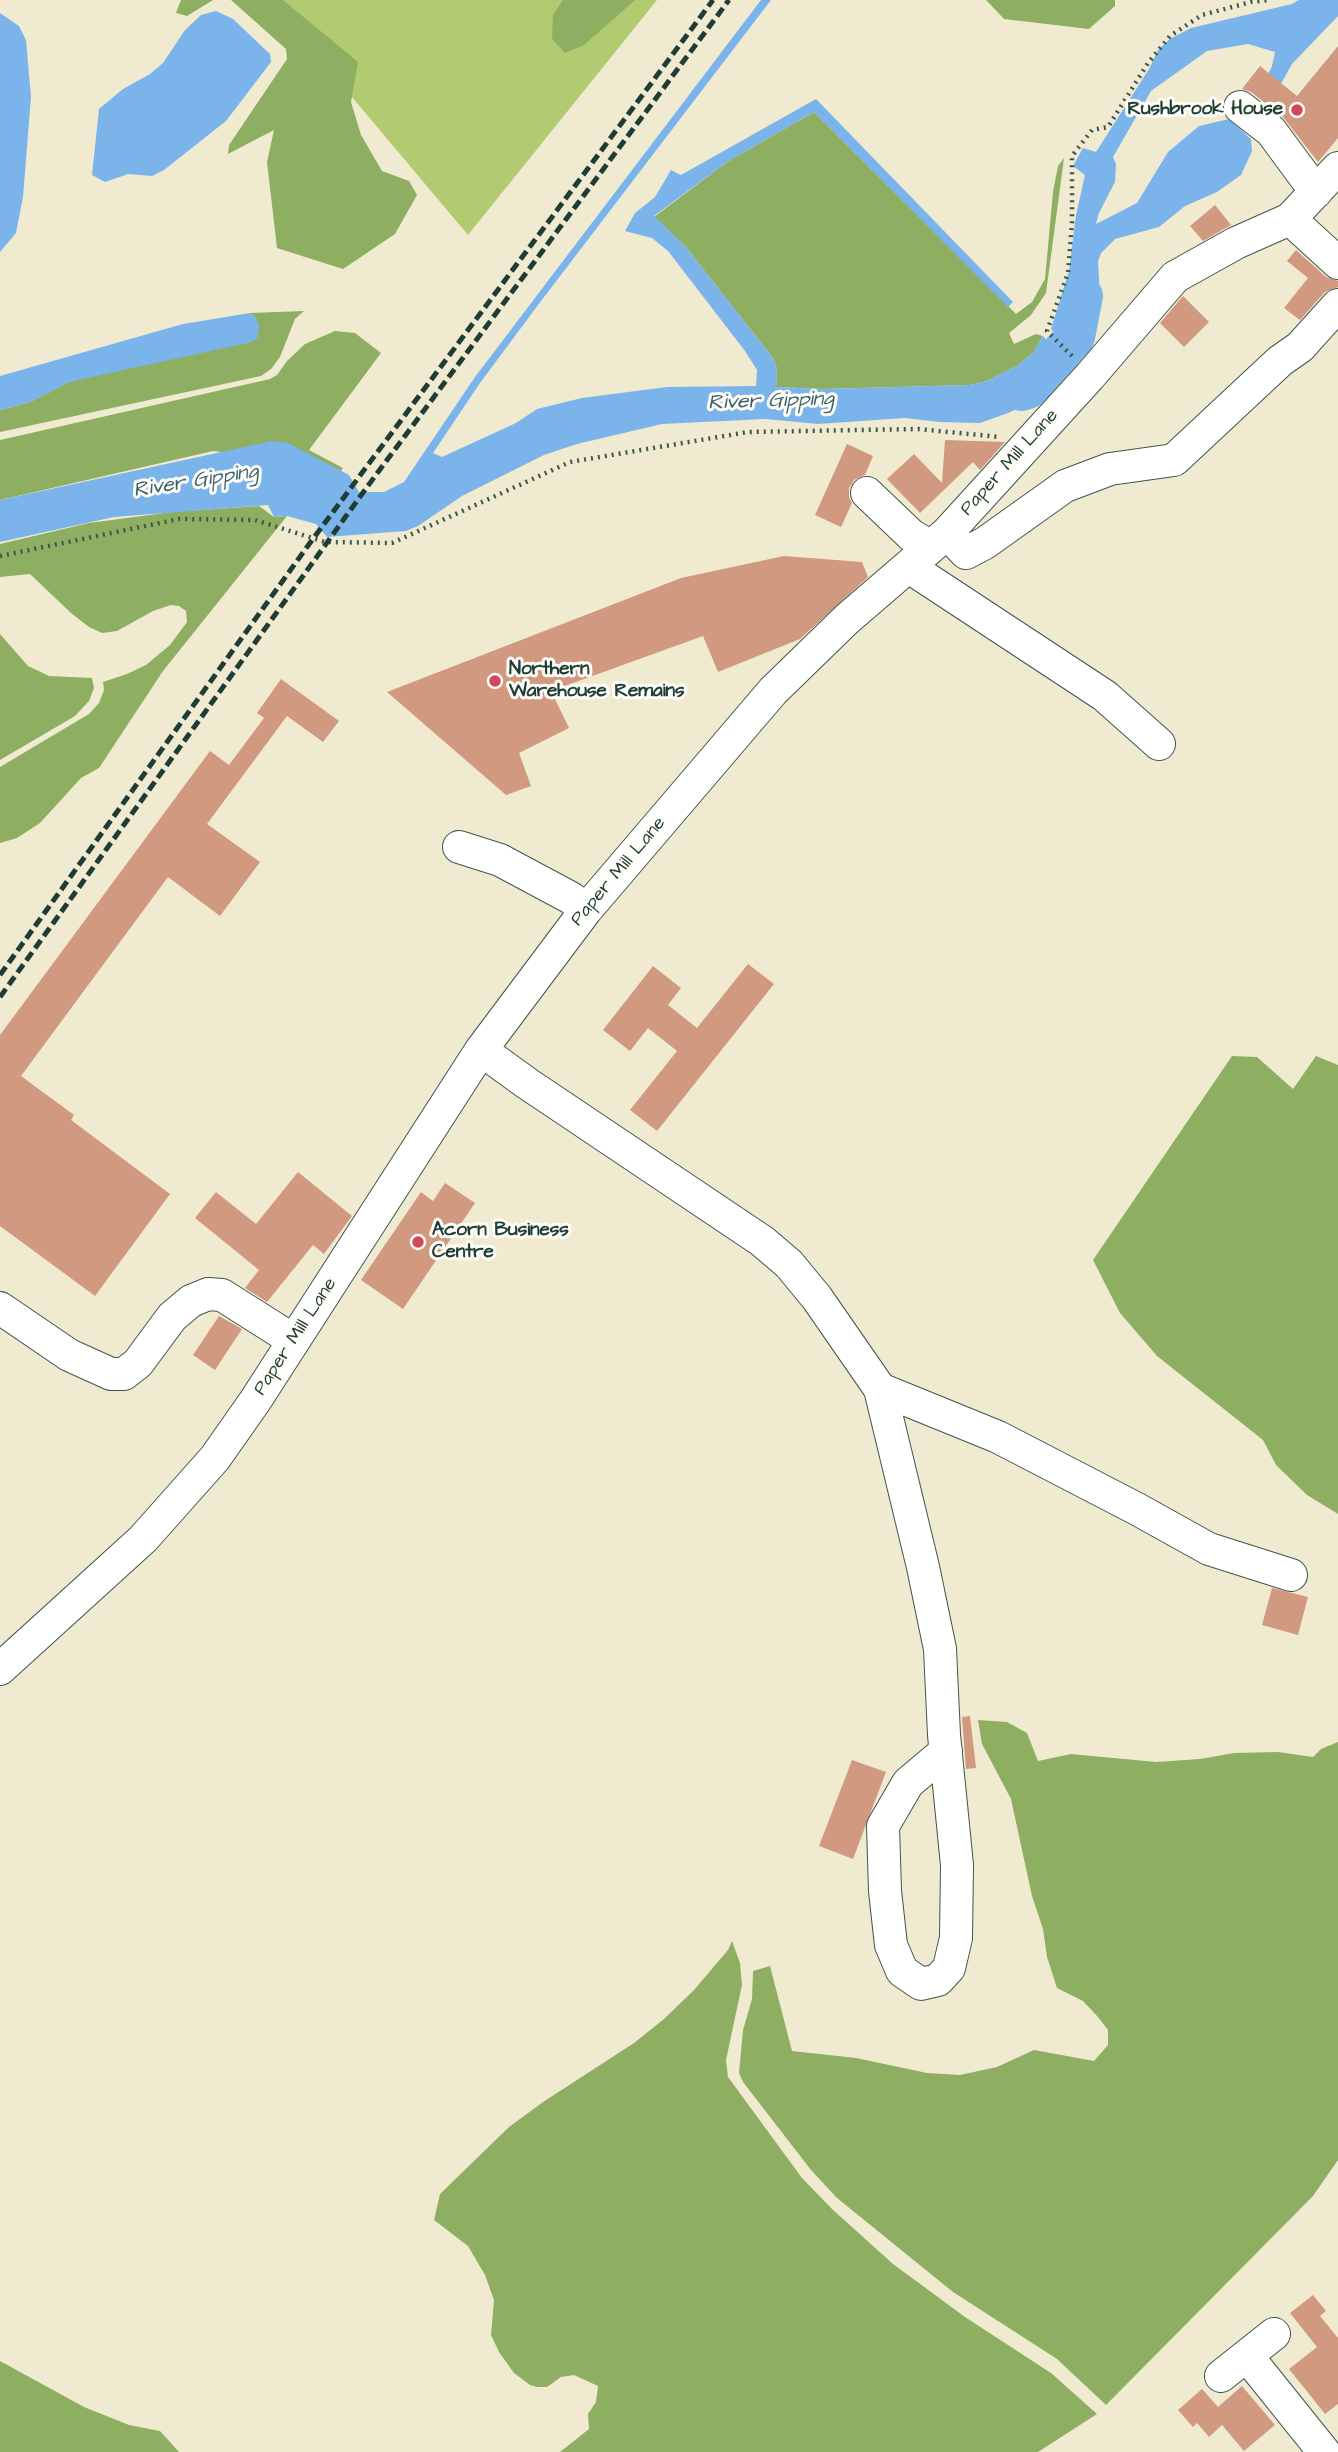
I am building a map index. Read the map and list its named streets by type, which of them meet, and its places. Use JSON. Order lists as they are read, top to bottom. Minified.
{"streets":{"street":["Paper Mill Lane"]},"water":["River Gipping"],"places":["Rushbrook House","Northern Warehouse Remains","Acorn Business Centre"]}
